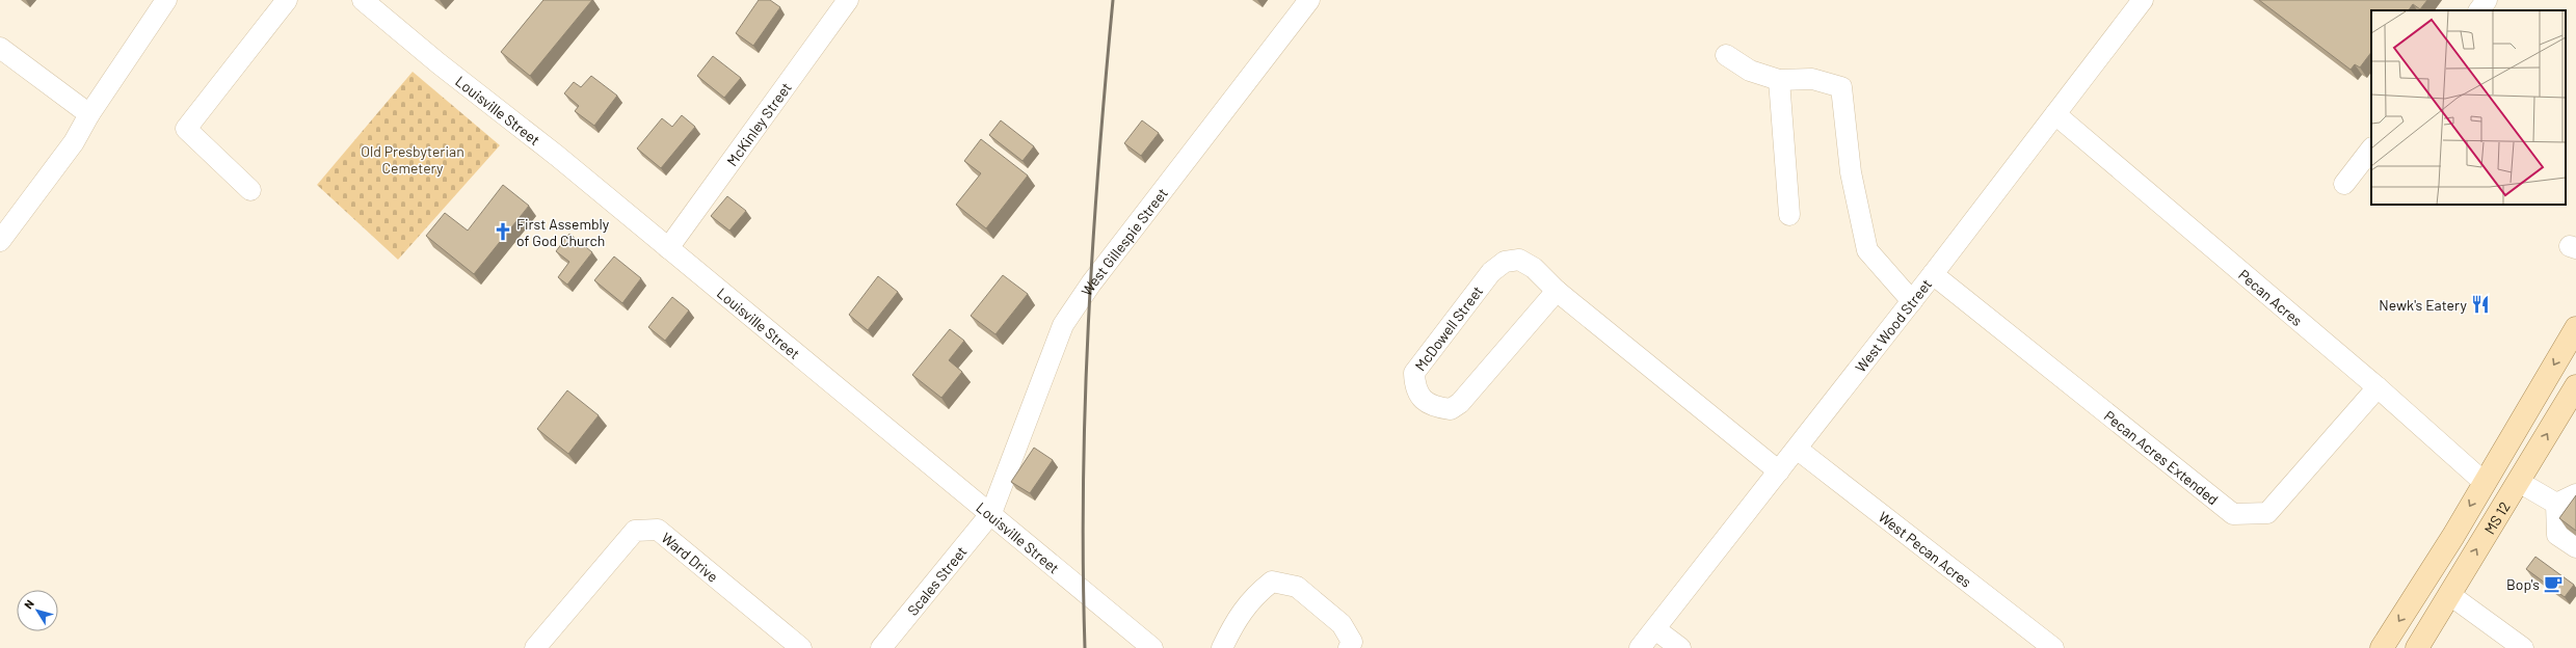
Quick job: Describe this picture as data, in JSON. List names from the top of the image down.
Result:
{
  "streets": {
    "main road": ["MS 12"],
    "street": [
      "Louisville Street",
      "McKinley Street",
      "West Gillespie Street",
      "Pecan Acres",
      "West Wood Street",
      "McDowell Street",
      "Pecan Acres Extended",
      "West Pecan Acres",
      "Ward Drive",
      "Scales Street"
    ]
  },
  "crossings": [
    ["Louisville Street", "McKinley Street"],
    ["Louisville Street", "West Gillespie Street"],
    ["Louisville Street", "Scales Street"],
    ["West Gillespie Street", "Scales Street"],
    ["Pecan Acres", "West Wood Street"],
    ["Pecan Acres", "Pecan Acres Extended"],
    ["Pecan Acres", "MS 12"],
    ["West Wood Street", "McDowell Street"],
    ["West Wood Street", "Pecan Acres Extended"],
    ["West Wood Street", "West Pecan Acres"]
  ],
  "parks": ["Old Presbyterian Cemetery"],
  "places": {
    "church": ["First Assembly of God Church"],
    "restaurant": ["Newk's Eatery"],
    "cafe": ["Bop's"]
  },
  "north": "top left"
}
